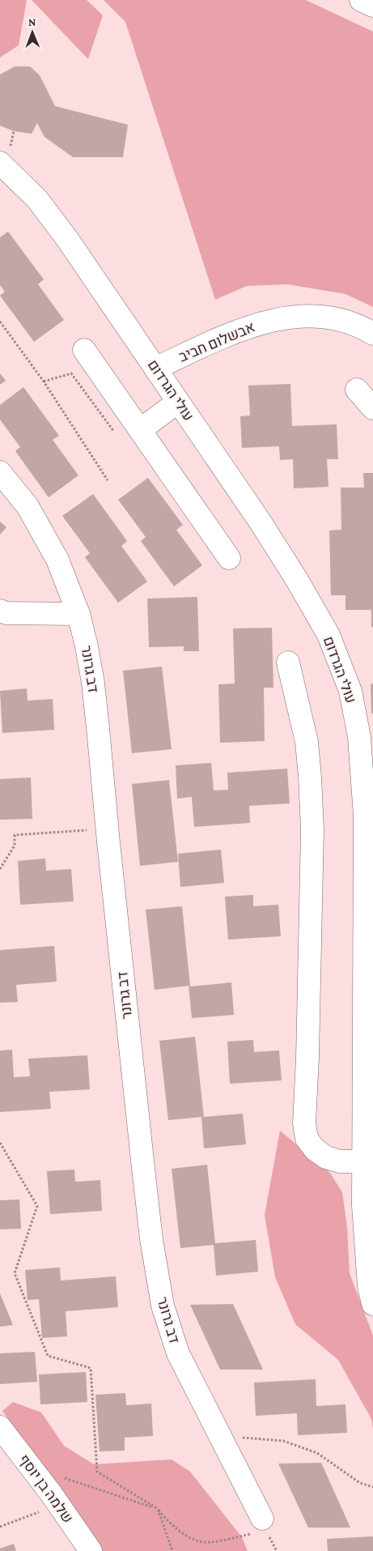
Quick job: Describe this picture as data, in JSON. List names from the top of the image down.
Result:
{
  "streets": {
    "street": [
      "אבשלום חביב",
      "עולי הגרדום",
      "דב גרונר",
      "שלמה בן יוסף"
    ]
  },
  "crossings": [
    ["אבשלום חביב", "עולי הגרדום"]
  ],
  "north": "top"
}
